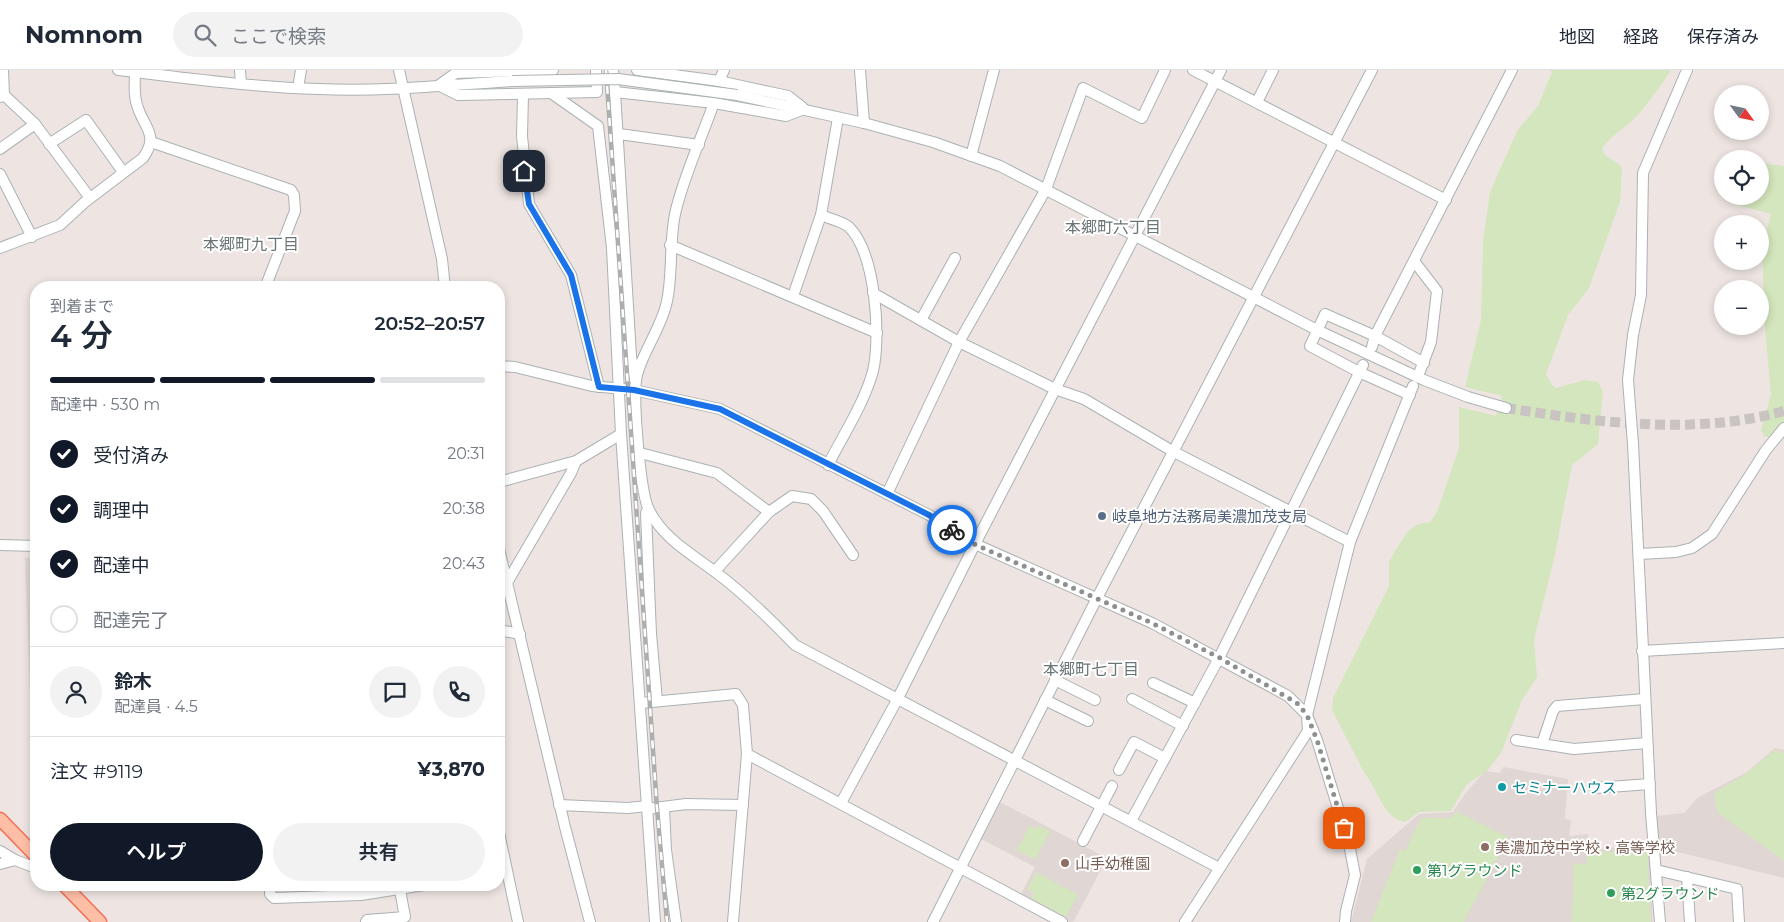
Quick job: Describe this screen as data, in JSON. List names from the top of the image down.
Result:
{
  "districts": ["本郷町六丁目", "本郷町九丁目", "本郷町七丁目"],
  "places": [
    "岐阜地方法務局美濃加茂支局",
    "セミナーハウス",
    "美濃加茂中学校・高等学校",
    "山手幼稚園",
    "第1グラウンド",
    "第2グラウンド"
  ],
  "north": "bottom right",
  "page": {
    "header": "Nomnom",
    "search": "ここで検索",
    "nav": ["地図", "経路", "保存済み"],
    "map_buttons": ["+", "−"],
    "heading": ["4 分", "到着まで", "20:52–20:57"],
    "panel": [
      "鈴木",
      "配達員 · 4.5",
      "注文 #9119",
      "¥3,870"
    ],
    "bar": "配達中 · 530 m",
    "list": [
      ["受付済み", "20:31"],
      ["調理中", "20:38"],
      ["配達中", "20:43"],
      "配達完了"
    ],
    "buttons": ["ヘルプ", "共有"]
  }
}
